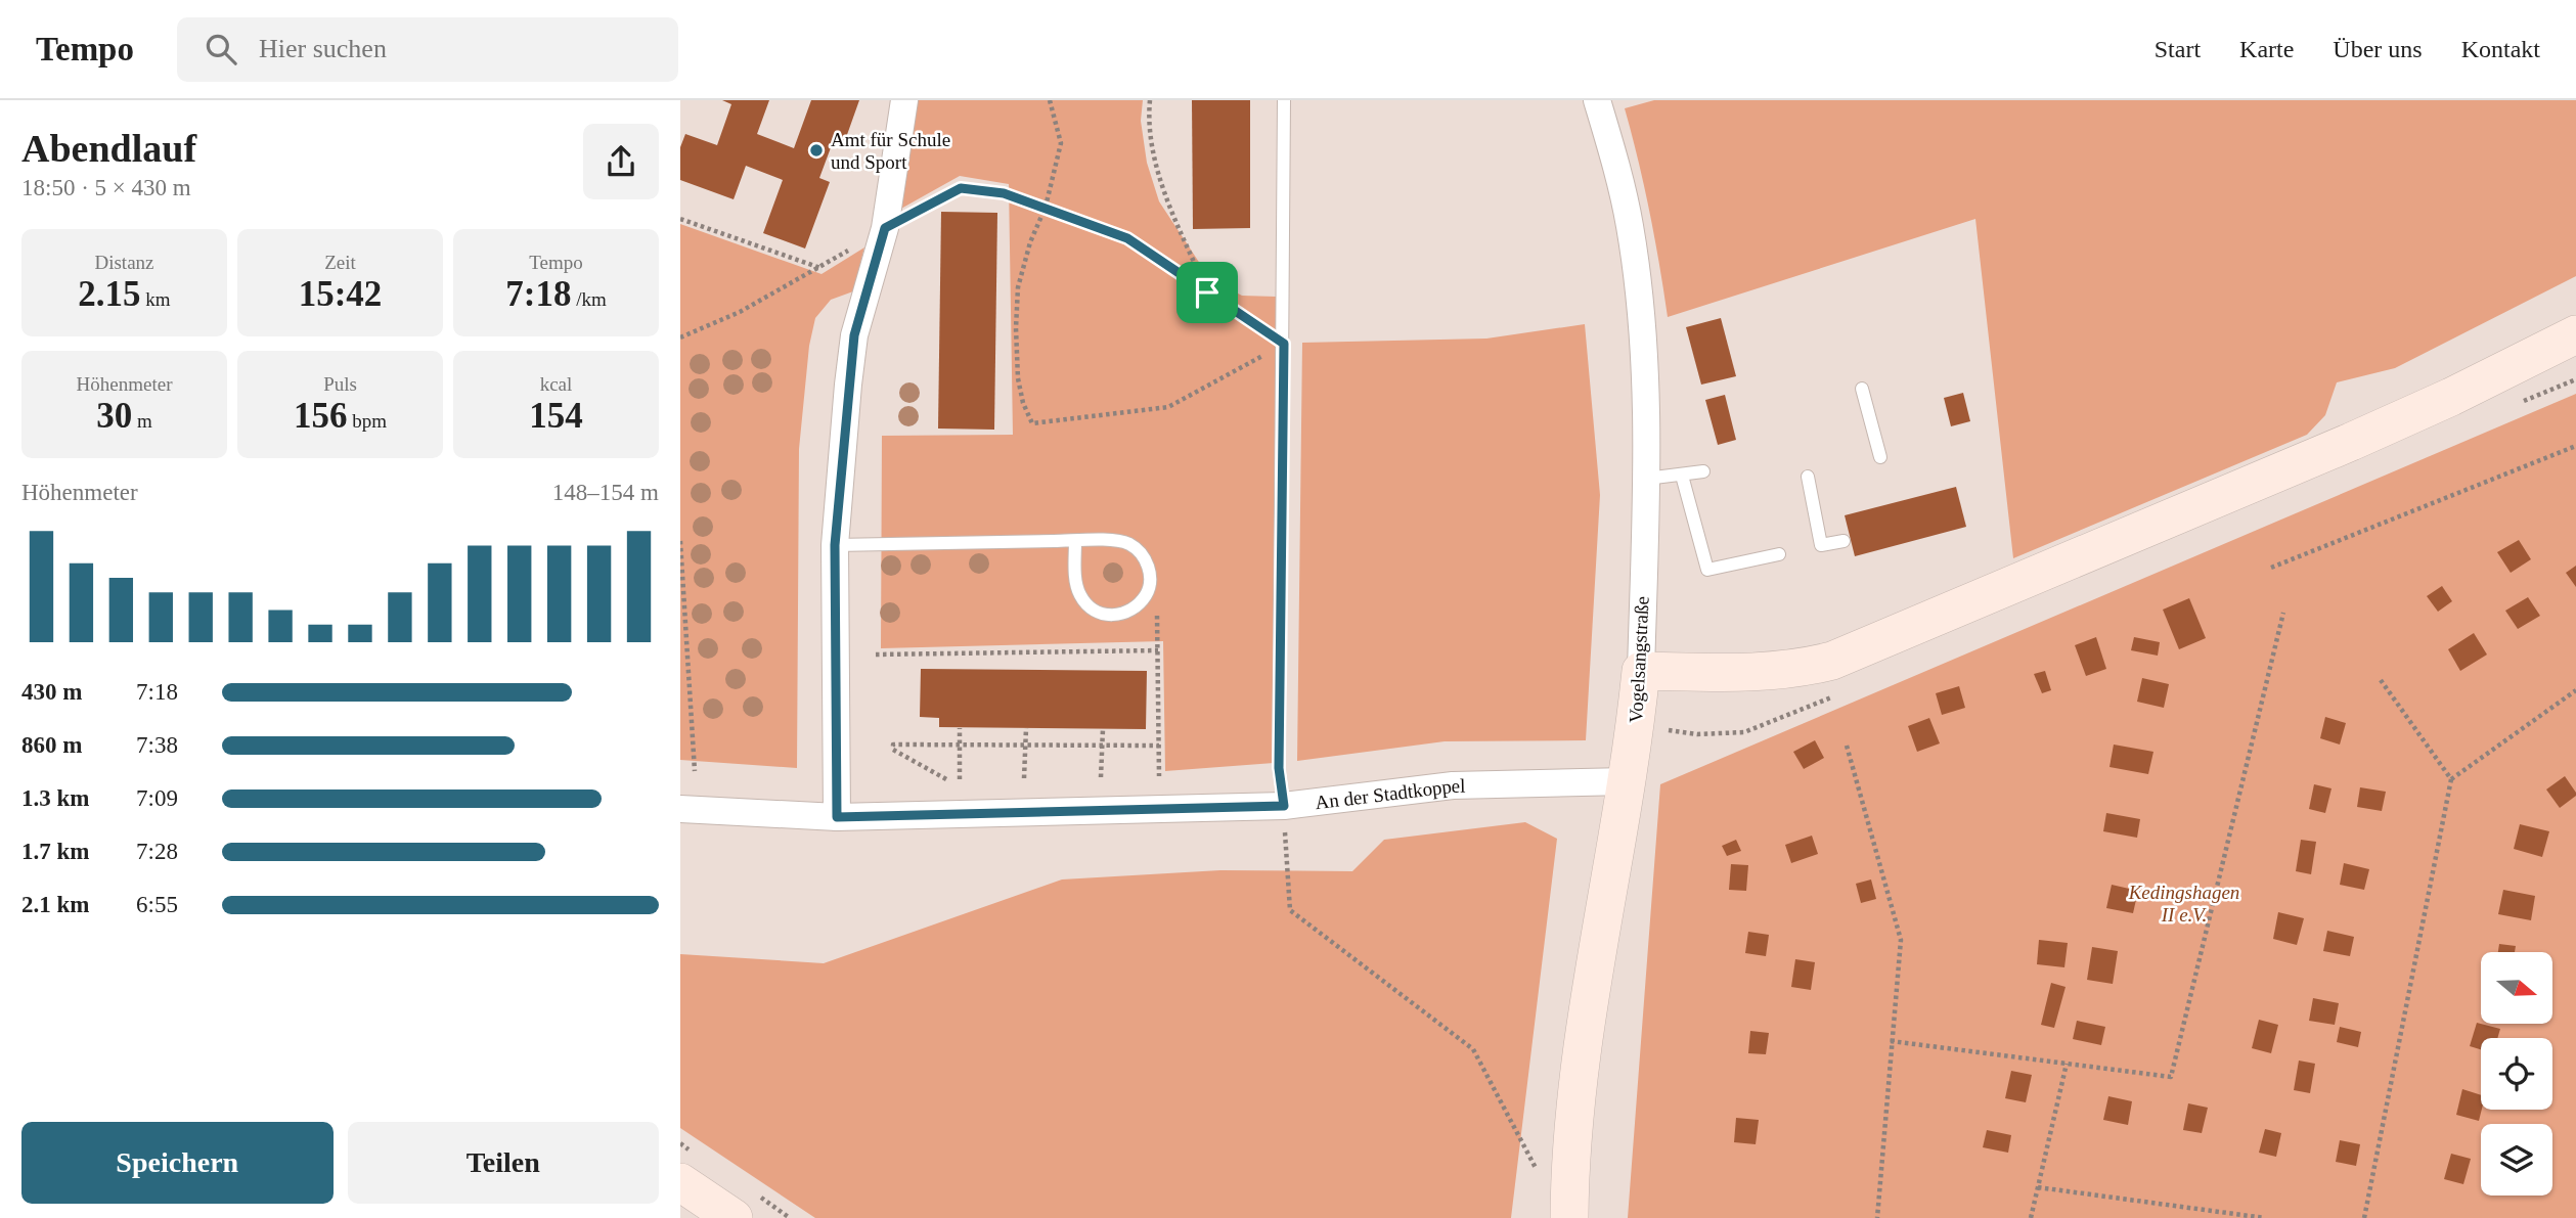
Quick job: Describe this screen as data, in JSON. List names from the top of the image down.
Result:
{
  "streets": {
    "street": ["Vogelsangstraße", "An der Stadtkoppel"]
  },
  "crossings": [
    ["Vogelsangstraße", "An der Stadtkoppel"]
  ],
  "parks": ["Kedingshagen II e.V."],
  "places": ["Amt für Schule und Sport"],
  "north": "right",
  "page": {
    "header": "Tempo",
    "search": "Hier suchen",
    "nav": [
      "Start",
      "Karte",
      "Über uns",
      "Kontakt"
    ],
    "heading": ["Abendlauf", "18:50 · 5 × 430 m"],
    "stats": [
      ["Distanz", "2.15 km"],
      ["Zeit", "15:42"],
      ["Tempo", "7:18 /km"],
      ["Höhenmeter", "30 m"],
      ["Puls", "156 bpm"],
      ["kcal", "154"]
    ],
    "chart": ["Höhenmeter", "148–154 m"],
    "list": [
      {
        "name": "430 m",
        "note": "7:18"
      },
      {
        "name": "860 m",
        "note": "7:38"
      },
      {
        "name": "1.3 km",
        "note": "7:09"
      },
      {
        "name": "1.7 km",
        "note": "7:28"
      },
      {
        "name": "2.1 km",
        "note": "6:55"
      }
    ],
    "buttons": ["Speichern", "Teilen"]
  }
}
